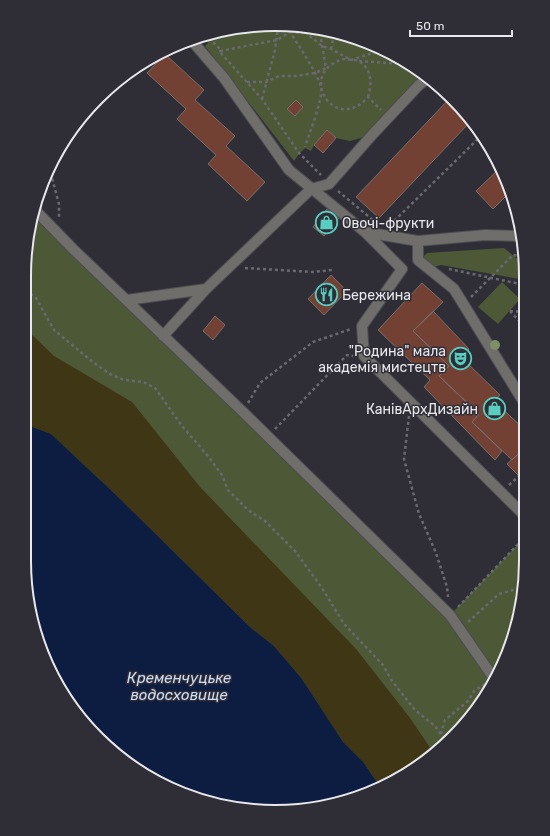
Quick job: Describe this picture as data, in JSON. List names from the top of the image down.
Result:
{
  "water": ["Кременчуцьке водосховище"],
  "places": {
    "shop": ["Овочі-фрукти", "КанівАрхДизайн"],
    "restaurant": ["Бережина"],
    "theatre": ["\"Родина\" мала академія мистецтв"]
  },
  "scale_bar": "50 m"
}
